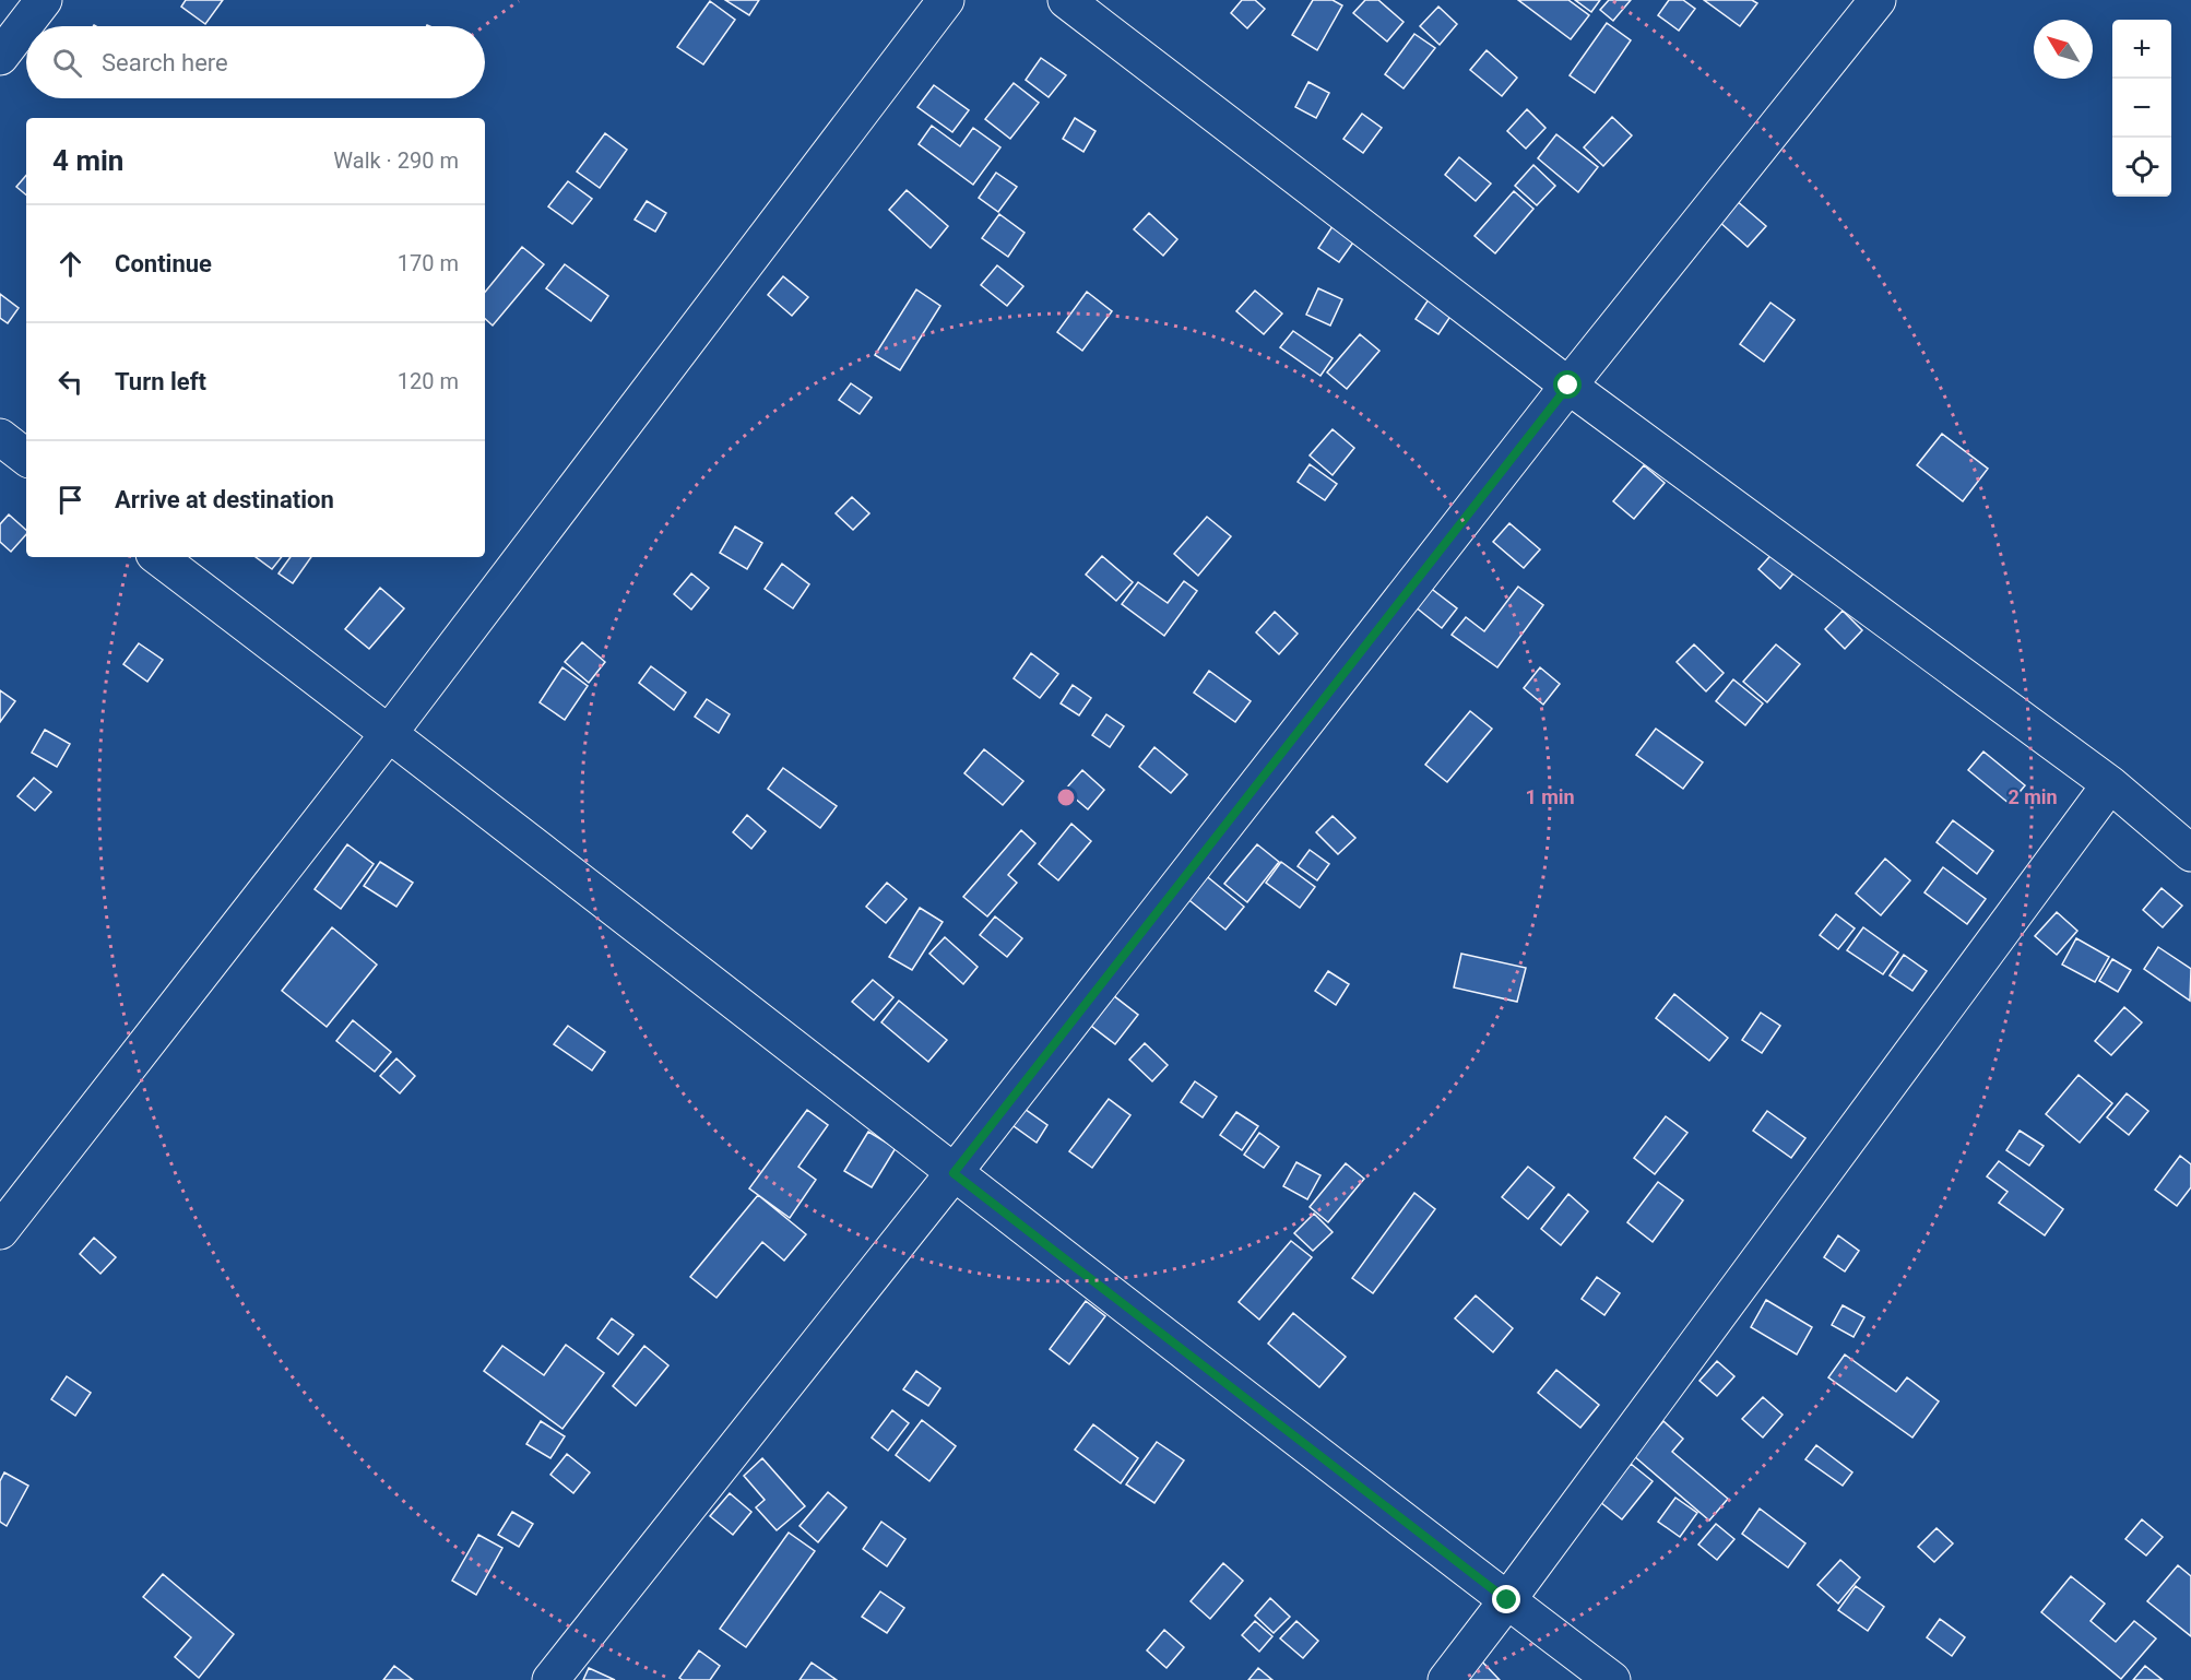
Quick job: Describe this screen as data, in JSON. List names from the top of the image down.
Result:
{
  "north": "top left",
  "page": {
    "map_buttons": ["+", "−"],
    "search": "Search here",
    "heading": ["4 min", "Walk · 290 m"],
    "list": [
      ["Continue", "170 m"],
      ["Turn left", "120 m"],
      "Arrive at destination"
    ]
  },
  "rings": ["1 min", "2 min"]
}
